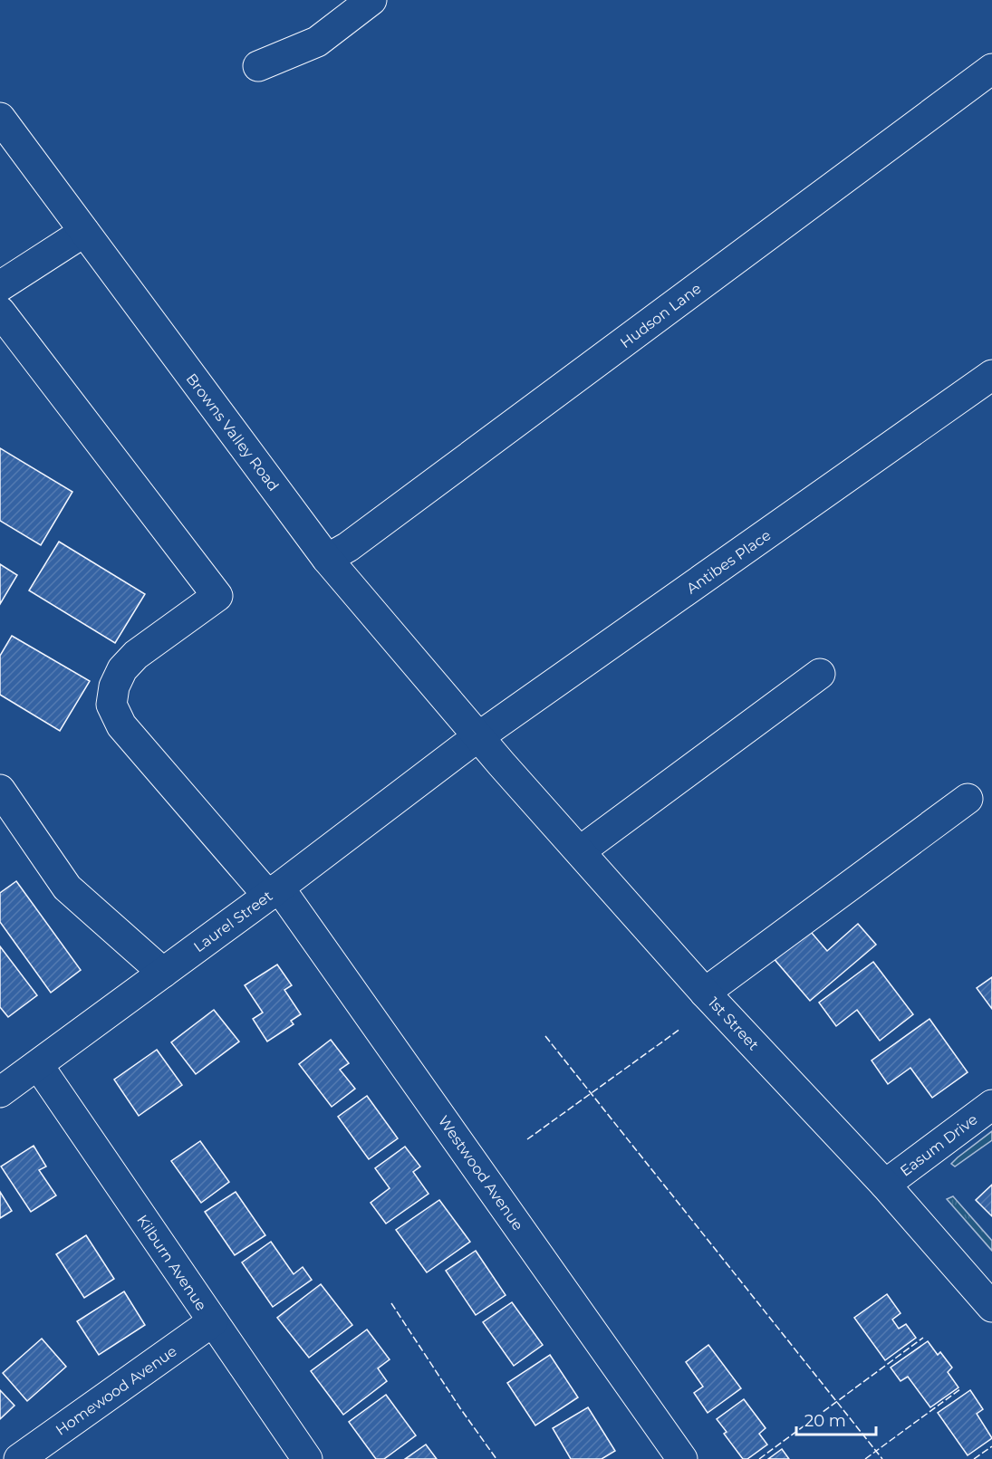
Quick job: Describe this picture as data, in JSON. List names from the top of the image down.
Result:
{
  "streets": {
    "street": [
      "Hudson Lane",
      "Browns Valley Road",
      "Antibes Place",
      "Laurel Street",
      "1st Street",
      "Easum Drive",
      "Westwood Avenue",
      "Kilburn Avenue",
      "Homewood Avenue"
    ]
  },
  "crossings": [
    ["Hudson Lane", "Browns Valley Road"],
    ["Browns Valley Road", "Antibes Place"],
    ["Browns Valley Road", "Laurel Street"],
    ["Browns Valley Road", "1st Street"],
    ["Antibes Place", "Laurel Street"],
    ["Antibes Place", "1st Street"],
    ["Laurel Street", "1st Street"],
    ["Laurel Street", "Westwood Avenue"],
    ["Laurel Street", "Kilburn Avenue"],
    ["1st Street", "Easum Drive"],
    ["Kilburn Avenue", "Homewood Avenue"]
  ],
  "scale_bar": "20 m"
}
